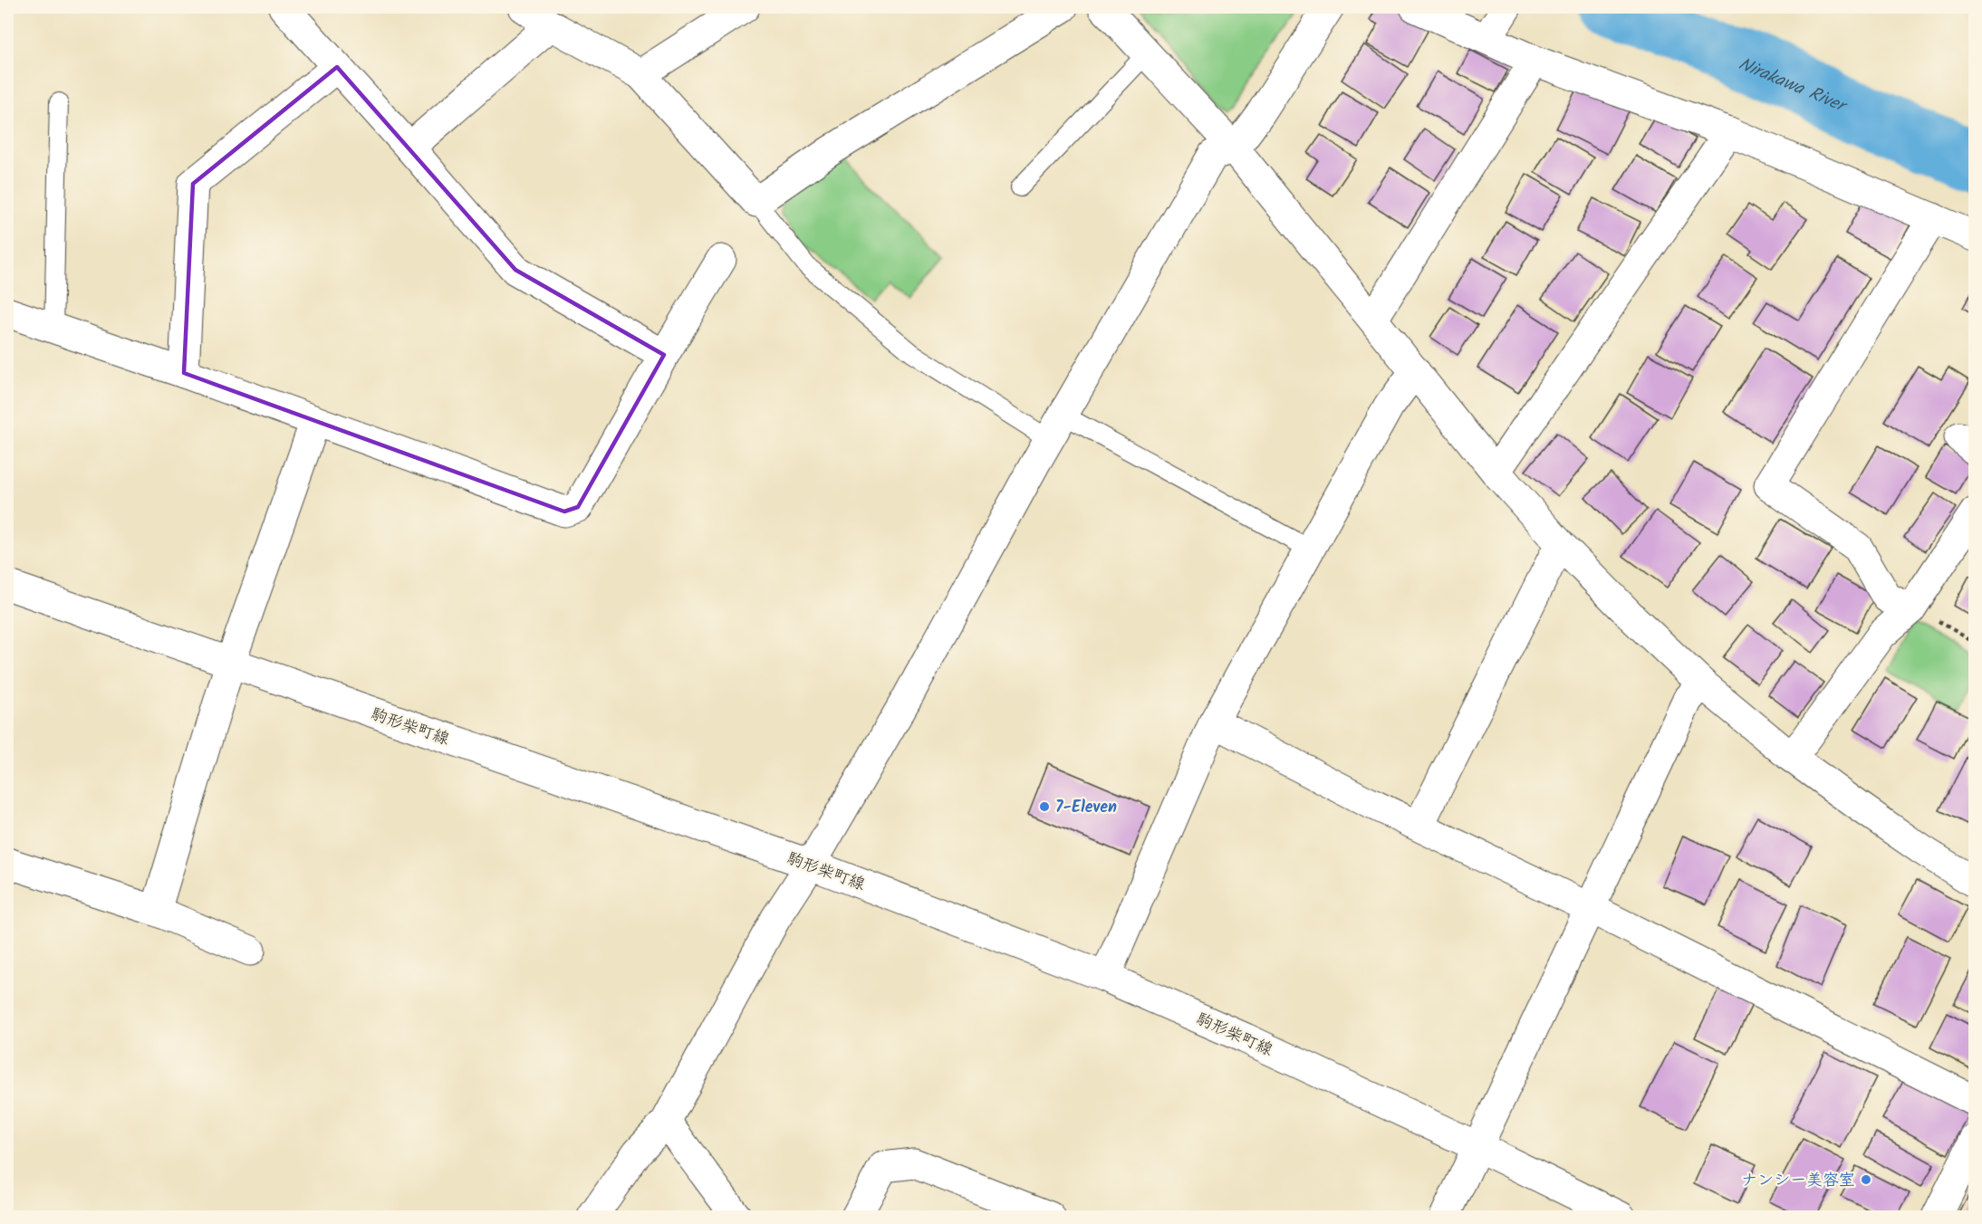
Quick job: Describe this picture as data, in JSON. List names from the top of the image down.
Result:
{
  "streets": {
    "street": ["駒形柴町線"]
  },
  "water": ["Nirakawa River"],
  "places": ["7-Eleven", "ナンシー美容室"]
}
